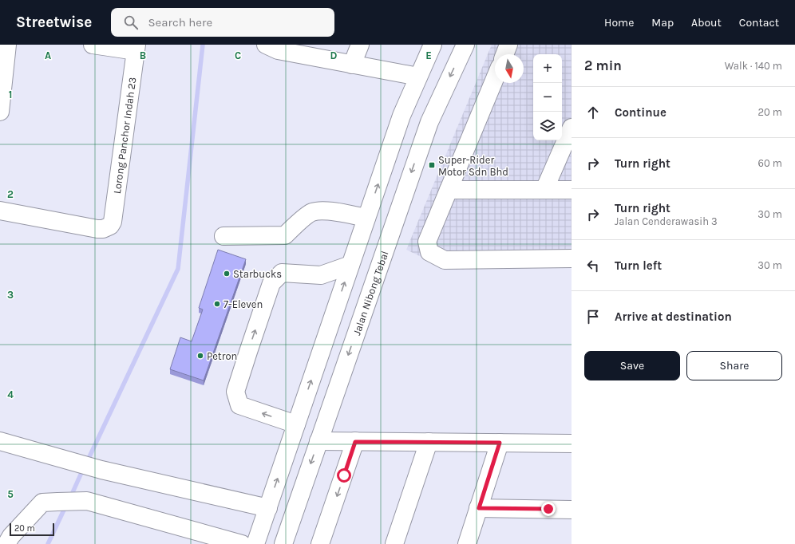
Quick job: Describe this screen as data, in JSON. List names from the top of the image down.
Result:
{
  "streets": {
    "main road": ["Lorong Panchor Indah 23", "Jalan Nibong Tebal"]
  },
  "places": {
    "transit": ["Super-Rider Motor Sdn Bhd"],
    "other": ["Starbucks", "7-Eleven", "Petron"]
  },
  "scale_bar": "20 m",
  "north": "bottom",
  "page": {
    "header": "Streetwise",
    "search": "Search here",
    "nav": [
      "Home",
      "Map",
      "About",
      "Contact"
    ],
    "heading": ["2 min", "Walk · 140 m"],
    "map_buttons": ["+", "−"],
    "list": [
      ["Continue", "20 m"],
      ["Turn right", "60 m"],
      ["Turn right", "Jalan Cenderawasih 3", "30 m"],
      ["Turn left", "30 m"],
      "Arrive at destination"
    ],
    "buttons": ["Save", "Share"],
    "scale": "20 m"
  },
  "grid": {
    "columns": [
      "A",
      "B",
      "C",
      "D",
      "E"
    ],
    "rows": [
      "1",
      "2",
      "3",
      "4",
      "5"
    ]
  }
}
